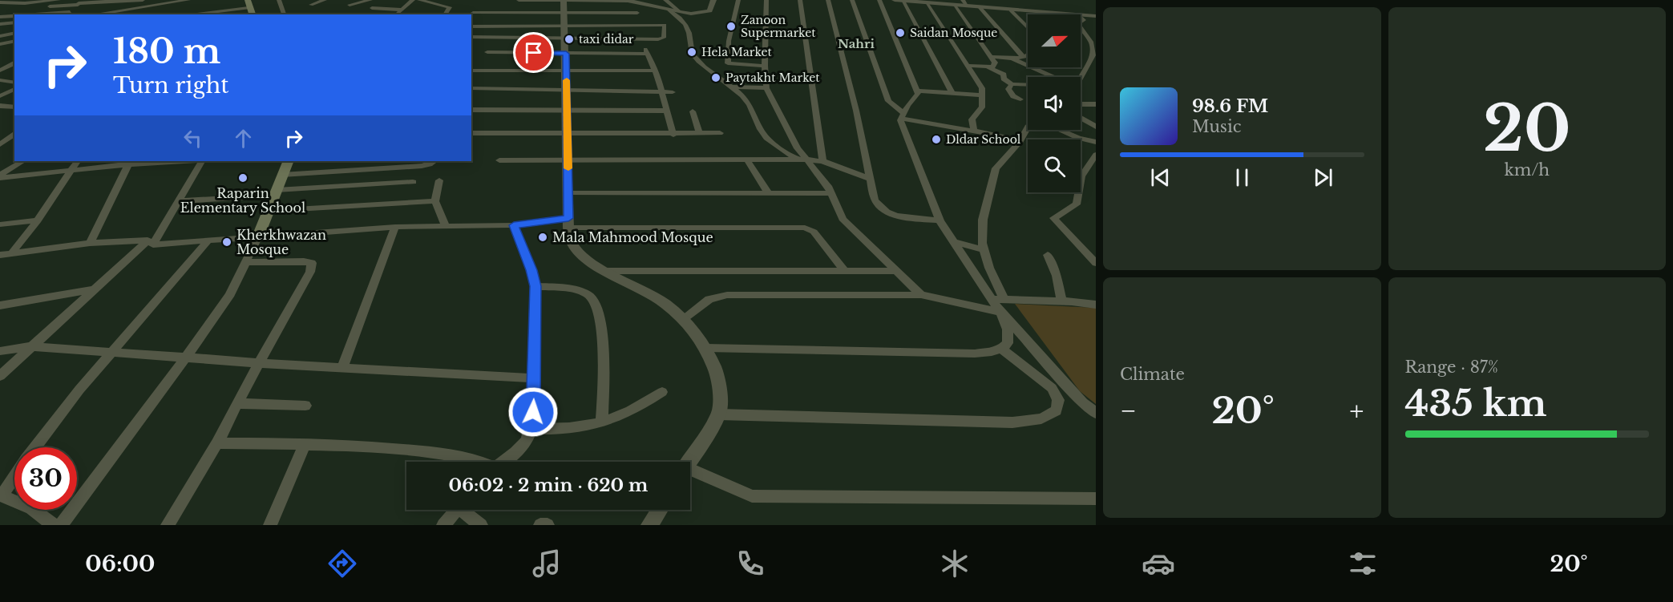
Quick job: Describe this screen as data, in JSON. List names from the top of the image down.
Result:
{
  "districts": ["Nahri"],
  "places": [
    "Zanoon Supermarket",
    "Saidan Mosque",
    "taxi didar",
    "Hela Market",
    "Paytakht Market",
    "Dldar School",
    "Raparin Elementary School",
    "Mala Mahmood Mosque",
    "Kherkhwazan Mosque"
  ],
  "north": "right",
  "page": {
    "tile": [
      ["20", "km/h"],
      "Climate",
      ["Range · 87%", "435 km"]
    ],
    "turn": ["180 m", "Turn right"],
    "song": ["98.6 FM", "Music"],
    "heat": ["−", "20°", "+"],
    "limit": "30",
    "trip": "06:02 · 2 min · 620 m",
    "tabs": ["06:00", "20°"]
  }
}
